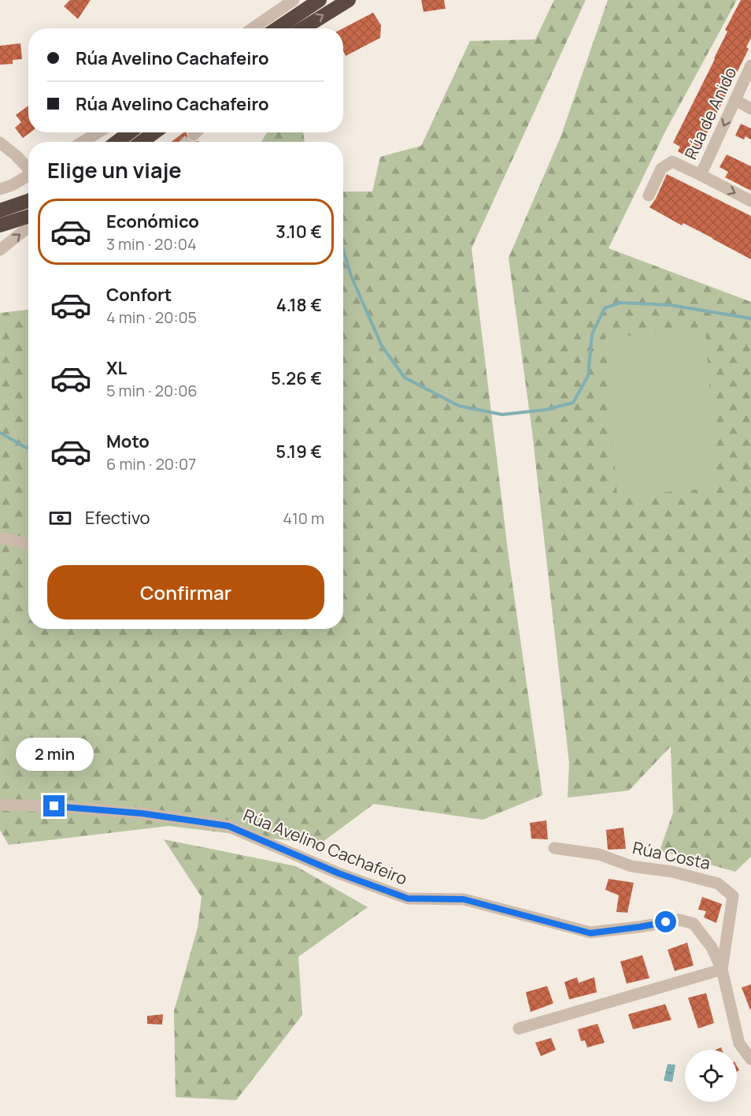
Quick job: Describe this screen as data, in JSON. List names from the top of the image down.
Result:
{
  "streets": {
    "street": ["Rúa de Anido", "Rúa Avelino Cachafeiro", "Rúa Costa"]
  },
  "crossings": [
    ["Rúa Avelino Cachafeiro", "Rúa Costa"]
  ],
  "page": {
    "banner": ["Rúa Avelino Cachafeiro", "Rúa Avelino Cachafeiro"],
    "heading": "Elige un viaje",
    "list": [
      {
        "name": "Económico",
        "note": "3 min · 20:04",
        "value": "3.10 €"
      },
      {
        "name": "Confort",
        "note": "4 min · 20:05",
        "value": "4.18 €"
      },
      {
        "name": "XL",
        "note": "5 min · 20:06",
        "value": "5.26 €"
      },
      {
        "name": "Moto",
        "note": "6 min · 20:07",
        "value": "5.19 €"
      }
    ],
    "pay": ["Efectivo", "410 m"],
    "buttons": "Confirmar",
    "bubble": "2 min"
  }
}
